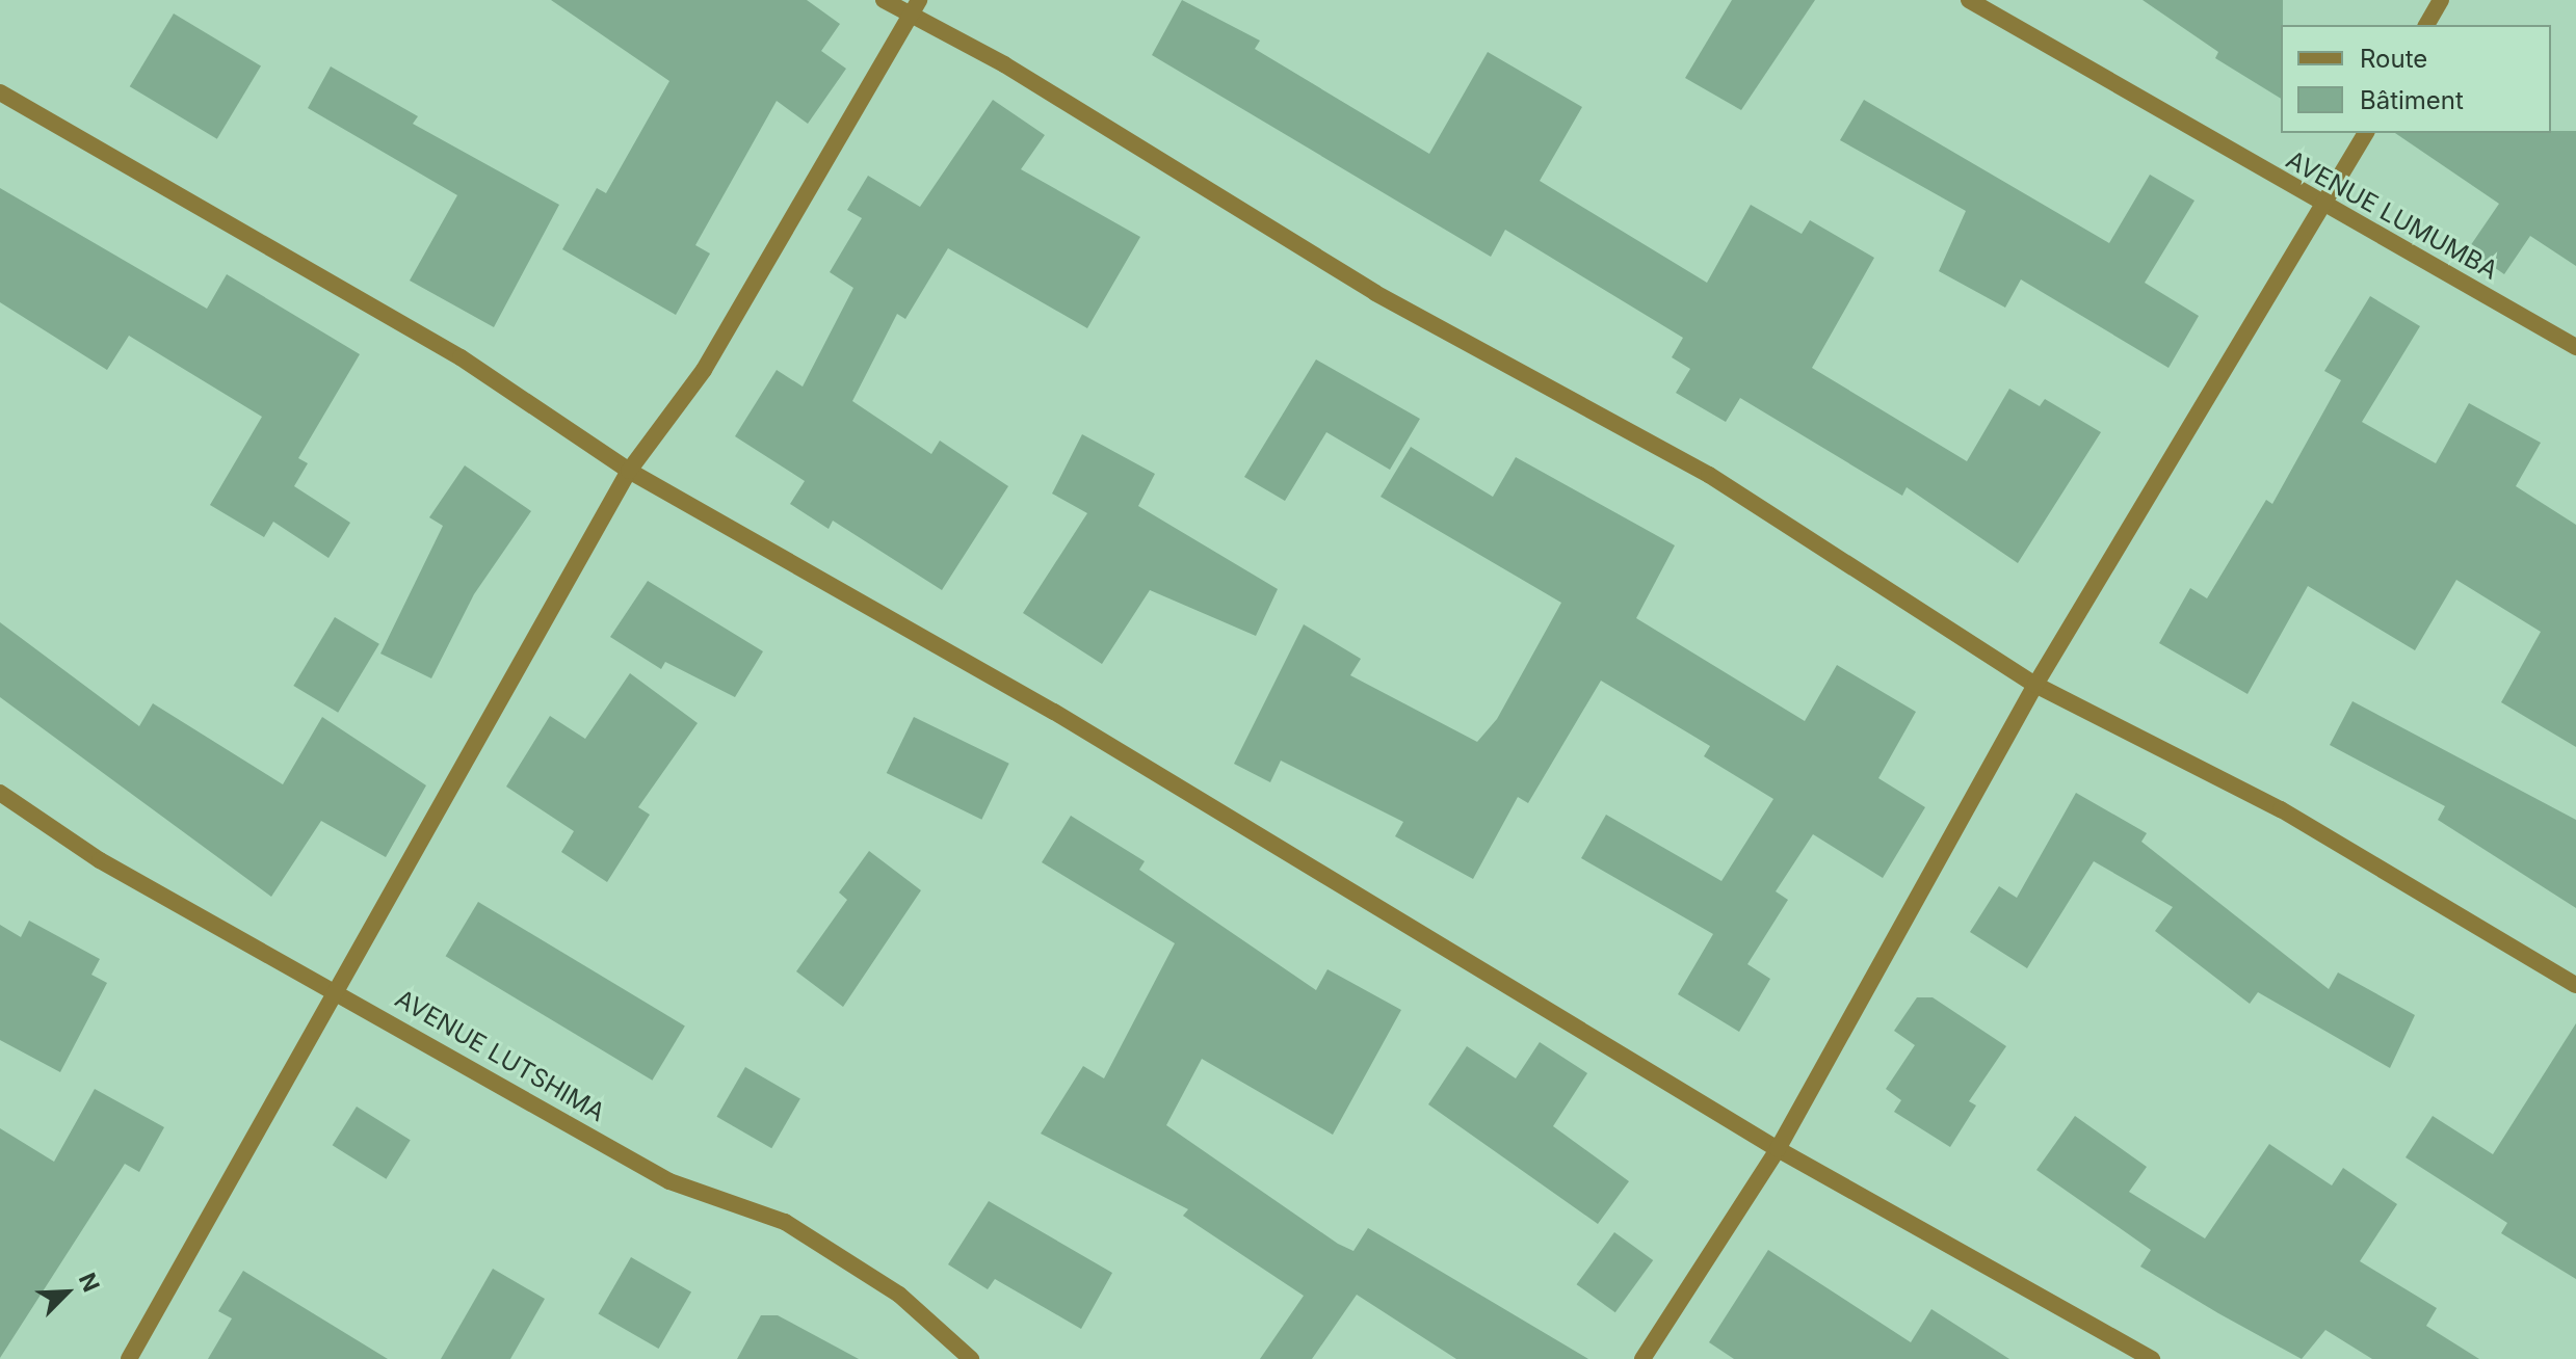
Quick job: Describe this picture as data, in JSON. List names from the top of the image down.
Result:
{
  "streets": {
    "street": ["AVENUE LUMUMBA", "AVENUE LUTSHIMA"]
  },
  "legend": ["Route", "Bâtiment"],
  "north": "top right"
}
